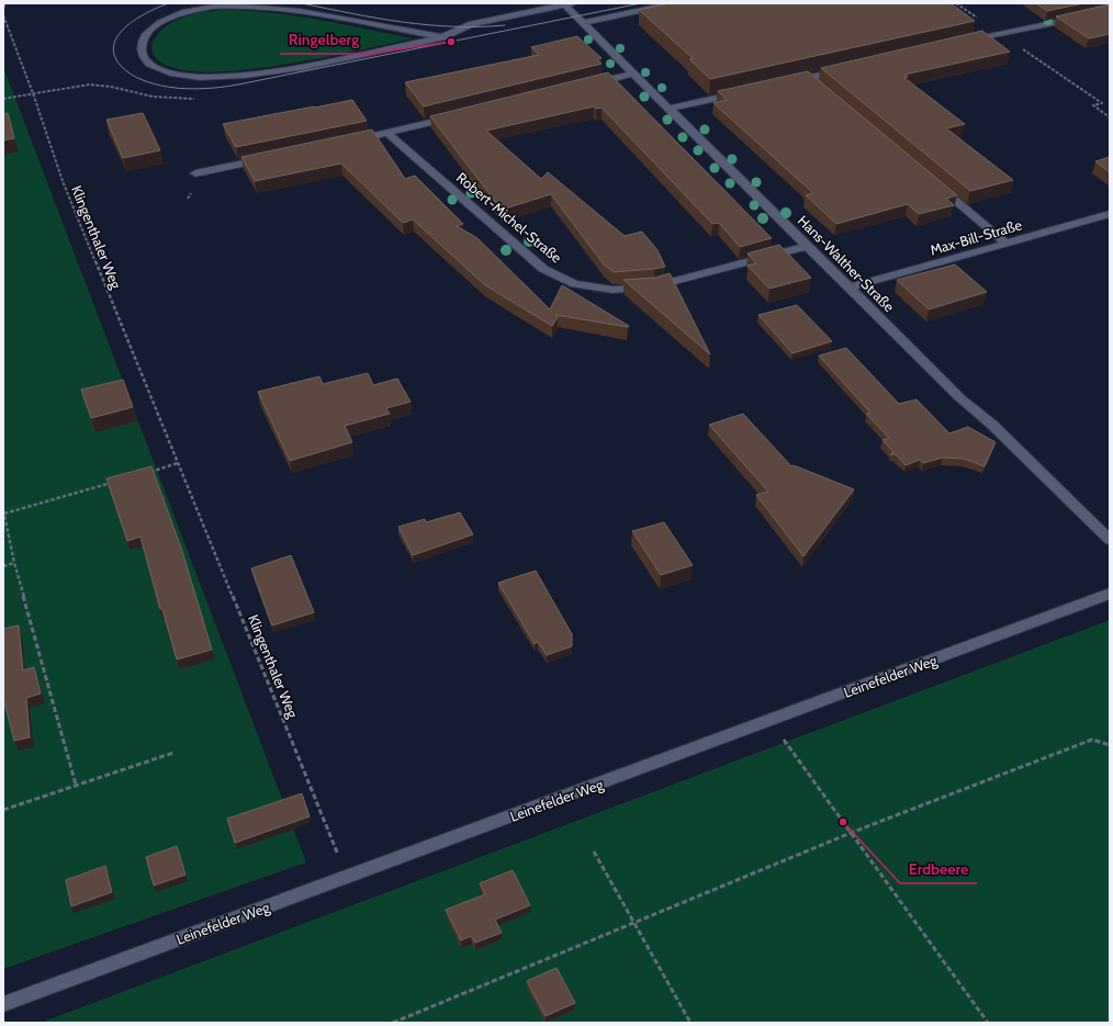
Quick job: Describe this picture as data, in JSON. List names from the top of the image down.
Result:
{
  "streets": {
    "street": [
      "Robert-Michel-Straße",
      "Max-Bill-Straße",
      "Hans-Walther-Straße",
      "Leinefelder Weg"
    ],
    "path": ["Klingenthaler Weg"]
  },
  "crossings": [
    ["Robert-Michel-Straße", "Hans-Walther-Straße"],
    ["Klingenthaler Weg", "Leinefelder Weg"],
    ["Max-Bill-Straße", "Hans-Walther-Straße"]
  ],
  "places": ["Ringelberg", "Erdbeere"]
}
